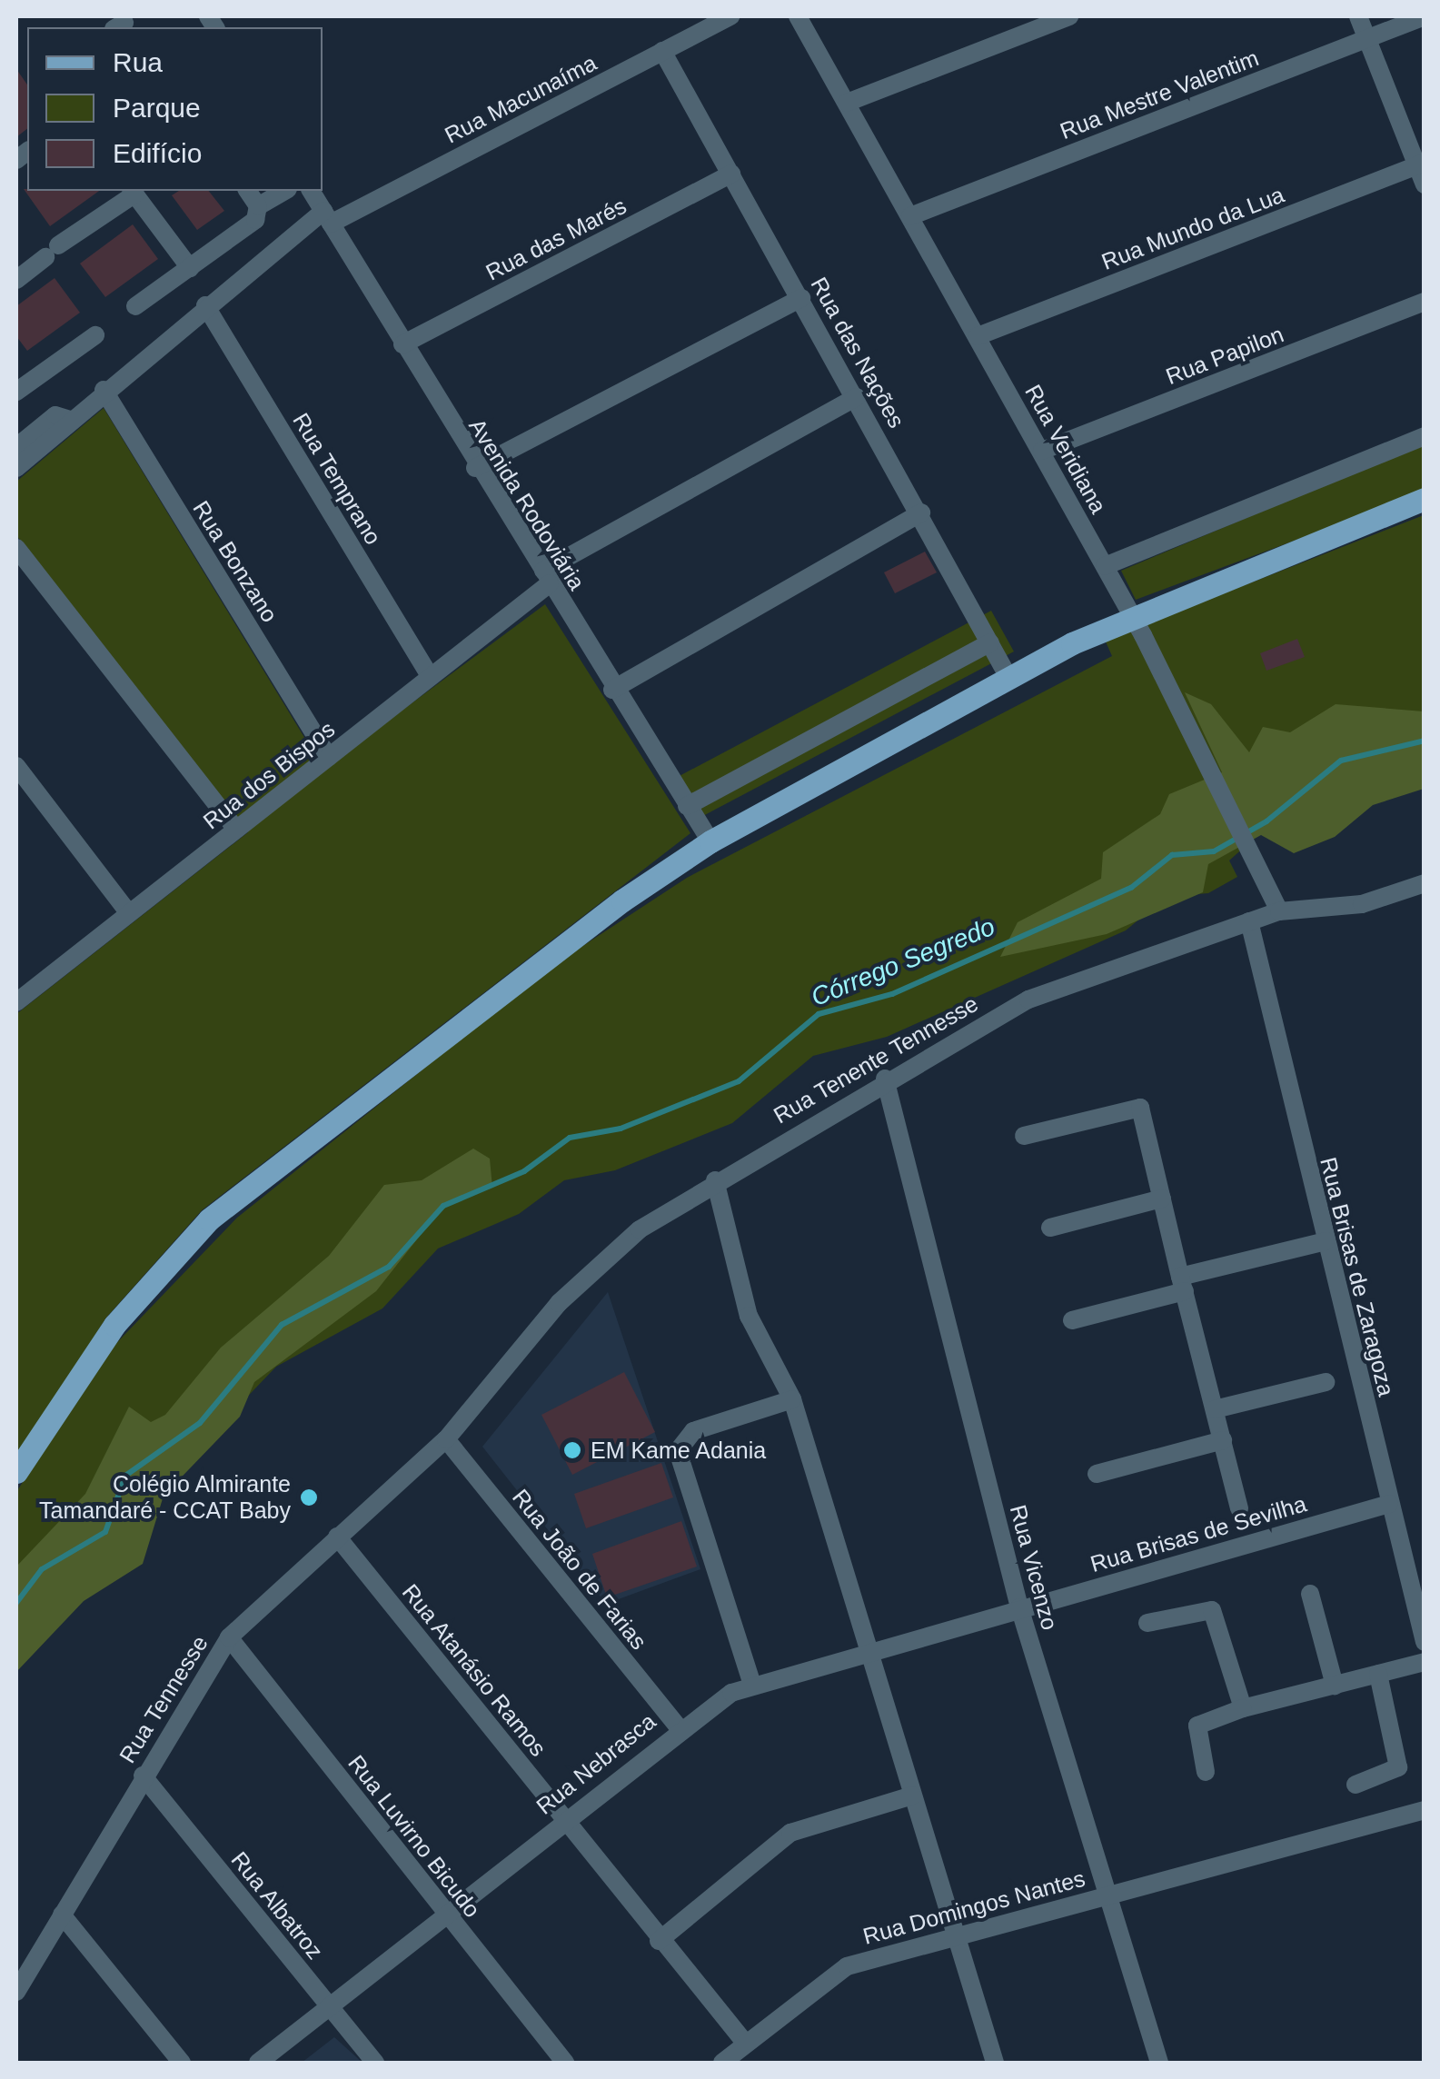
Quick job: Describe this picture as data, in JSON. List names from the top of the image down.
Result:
{
  "streets": {
    "street": [
      "Rua Mestre Valentim",
      "Rua Macunaíma",
      "Rua Mundo da Lua",
      "Rua das Marés",
      "Rua das Nações",
      "Rua Papilon",
      "Rua Veridiana",
      "Rua Temprano",
      "Avenida Rodoviária",
      "Rua Bonzano",
      "Rua dos Bispos",
      "Rua Tenente Tennesse",
      "Rua Brisas de Zaragoza",
      "Rua Brisas de Sevilha",
      "Rua Vicenzo",
      "Rua João de Farias",
      "Rua Atanásio Ramos",
      "Rua Tennesse",
      "Rua Nebrasca",
      "Rua Luvirno Bicudo",
      "Rua Albatroz",
      "Rua Domingos Nantes"
    ]
  },
  "crossings": [
    ["Rua Mestre Valentim", "Rua Veridiana"],
    ["Rua Macunaíma", "Rua das Nações"],
    ["Rua Macunaíma", "Rua Temprano"],
    ["Rua Macunaíma", "Avenida Rodoviária"],
    ["Rua Macunaíma", "Rua Bonzano"],
    ["Rua Mundo da Lua", "Rua Veridiana"],
    ["Rua das Marés", "Rua das Nações"],
    ["Rua das Marés", "Avenida Rodoviária"],
    ["Rua das Nações", "Rua dos Bispos"],
    ["Rua Papilon", "Rua Veridiana"],
    ["Rua Veridiana", "Rua Tenente Tennesse"],
    ["Rua Temprano", "Rua dos Bispos"],
    ["Avenida Rodoviária", "Rua dos Bispos"],
    ["Rua Bonzano", "Rua dos Bispos"],
    ["Rua Tenente Tennesse", "Rua Brisas de Zaragoza"],
    ["Rua Tenente Tennesse", "Rua Vicenzo"],
    ["Rua Tenente Tennesse", "Rua João de Farias"],
    ["Rua Tenente Tennesse", "Rua Tennesse"],
    ["Rua Brisas de Zaragoza", "Rua Brisas de Sevilha"],
    ["Rua Brisas de Sevilha", "Rua Vicenzo"],
    ["Rua Brisas de Sevilha", "Rua Nebrasca"],
    ["Rua Vicenzo", "Rua Nebrasca"],
    ["Rua Vicenzo", "Rua Domingos Nantes"],
    ["Rua João de Farias", "Rua Tennesse"],
    ["Rua João de Farias", "Rua Nebrasca"],
    ["Rua Atanásio Ramos", "Rua Tennesse"],
    ["Rua Atanásio Ramos", "Rua Nebrasca"],
    ["Rua Atanásio Ramos", "Rua Domingos Nantes"],
    ["Rua Tennesse", "Rua Luvirno Bicudo"],
    ["Rua Tennesse", "Rua Albatroz"],
    ["Rua Nebrasca", "Rua Luvirno Bicudo"],
    ["Rua Nebrasca", "Rua Albatroz"]
  ],
  "water": ["Córrego Segredo"],
  "places": ["EM Kame Adania", "Colégio Almirante Tamandaré - CCAT Baby"],
  "legend": ["Rua", "Parque", "Edifício"]
}
